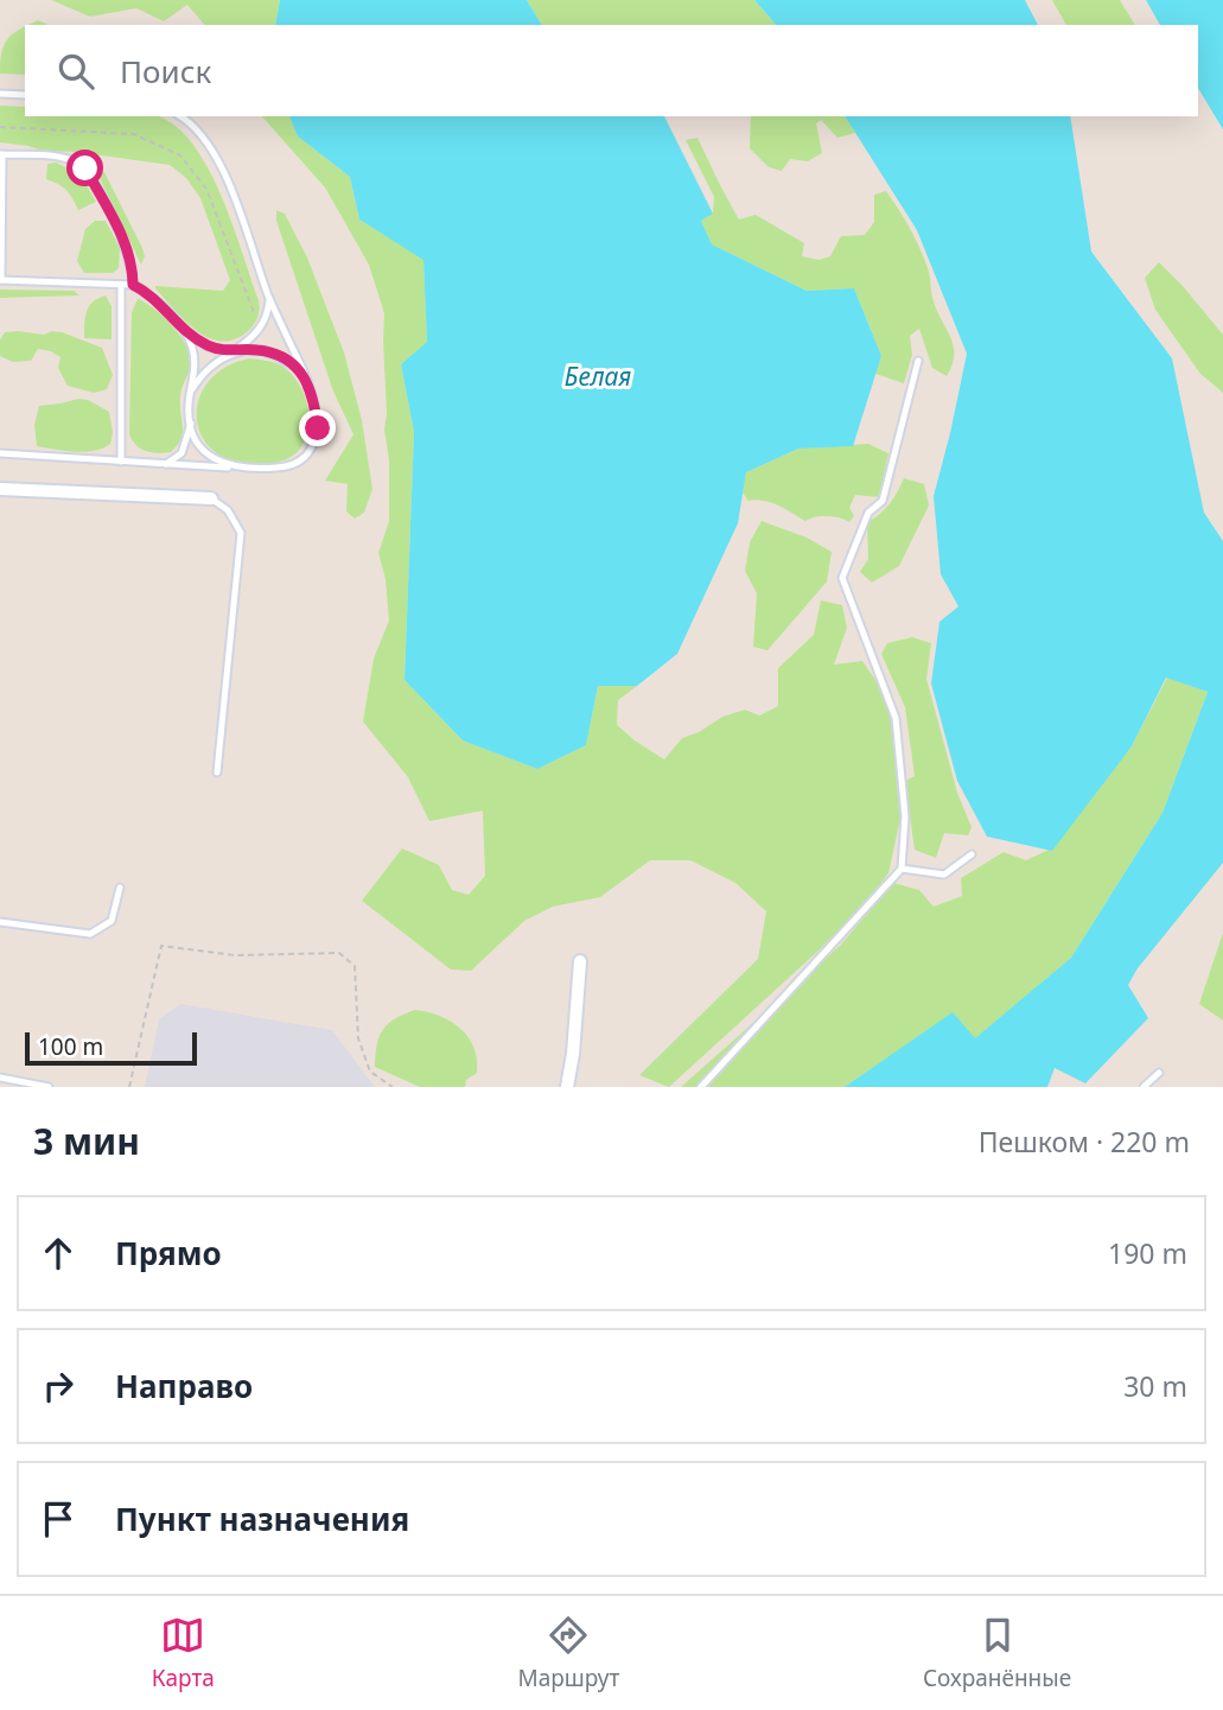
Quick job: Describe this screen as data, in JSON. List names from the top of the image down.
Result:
{
  "water": ["Белая"],
  "scale_bar": "100 m",
  "page": {
    "search": "Поиск",
    "scale": "100 m",
    "heading": ["3 мин", "Пешком · 220 m"],
    "list": [
      ["Прямо", "190 m"],
      ["Направо", "30 m"],
      "Пункт назначения"
    ],
    "nav": ["Карта", "Маршрут", "Сохранённые"]
  }
}
